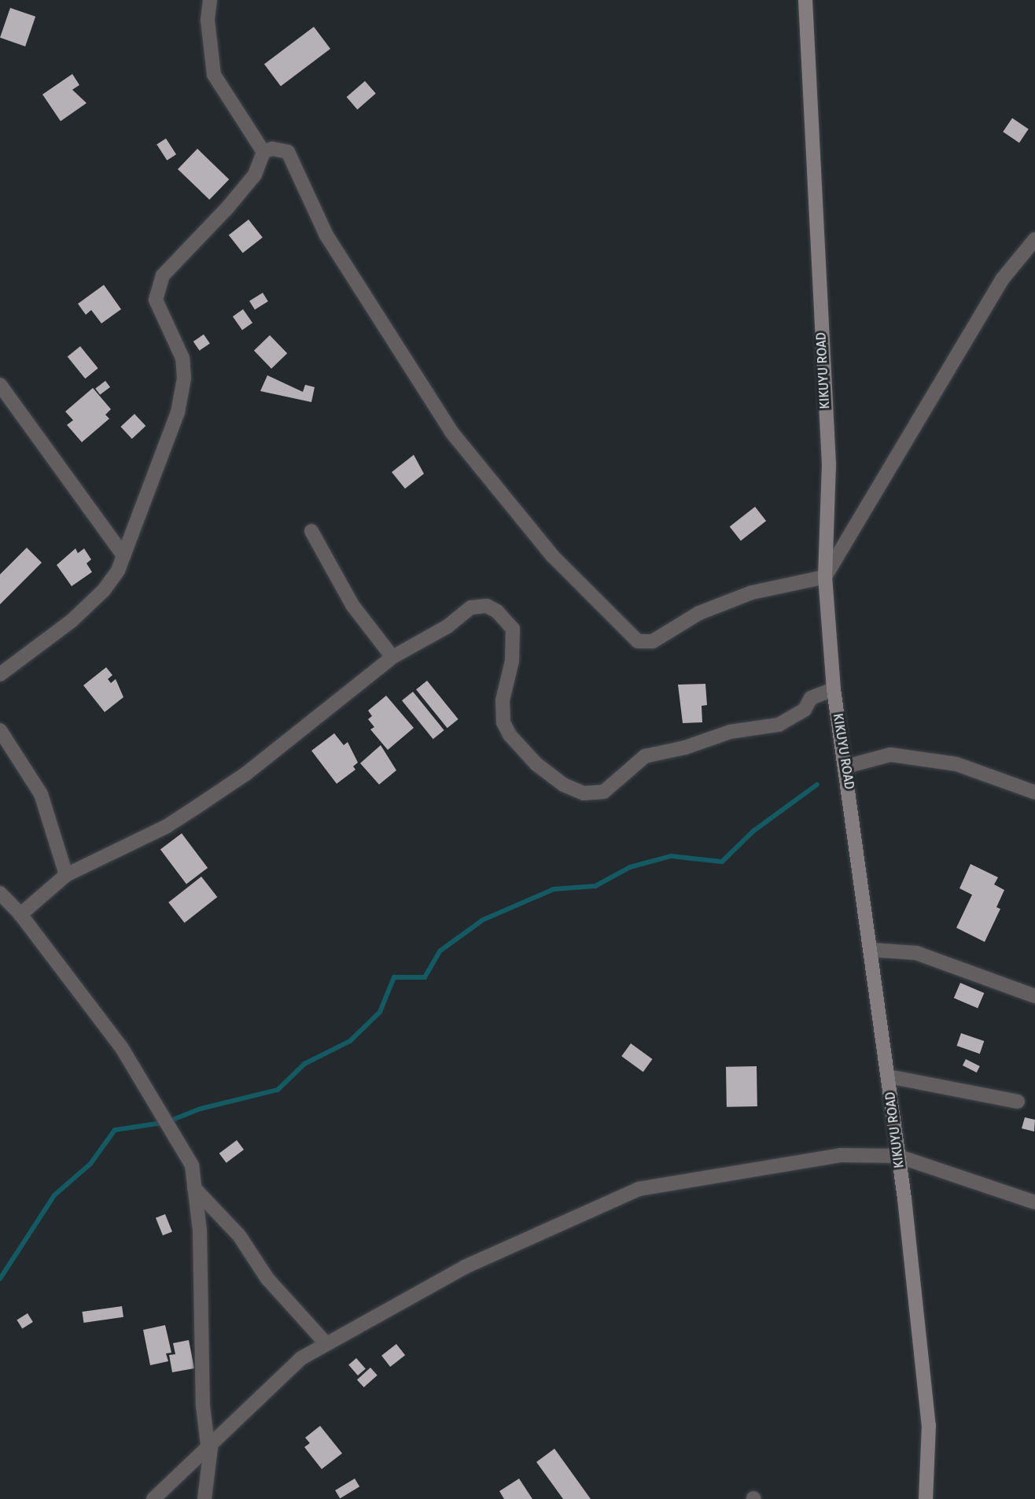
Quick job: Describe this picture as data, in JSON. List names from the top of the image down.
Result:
{
  "streets": {
    "main road": ["KIKUYU ROAD"]
  }
}
